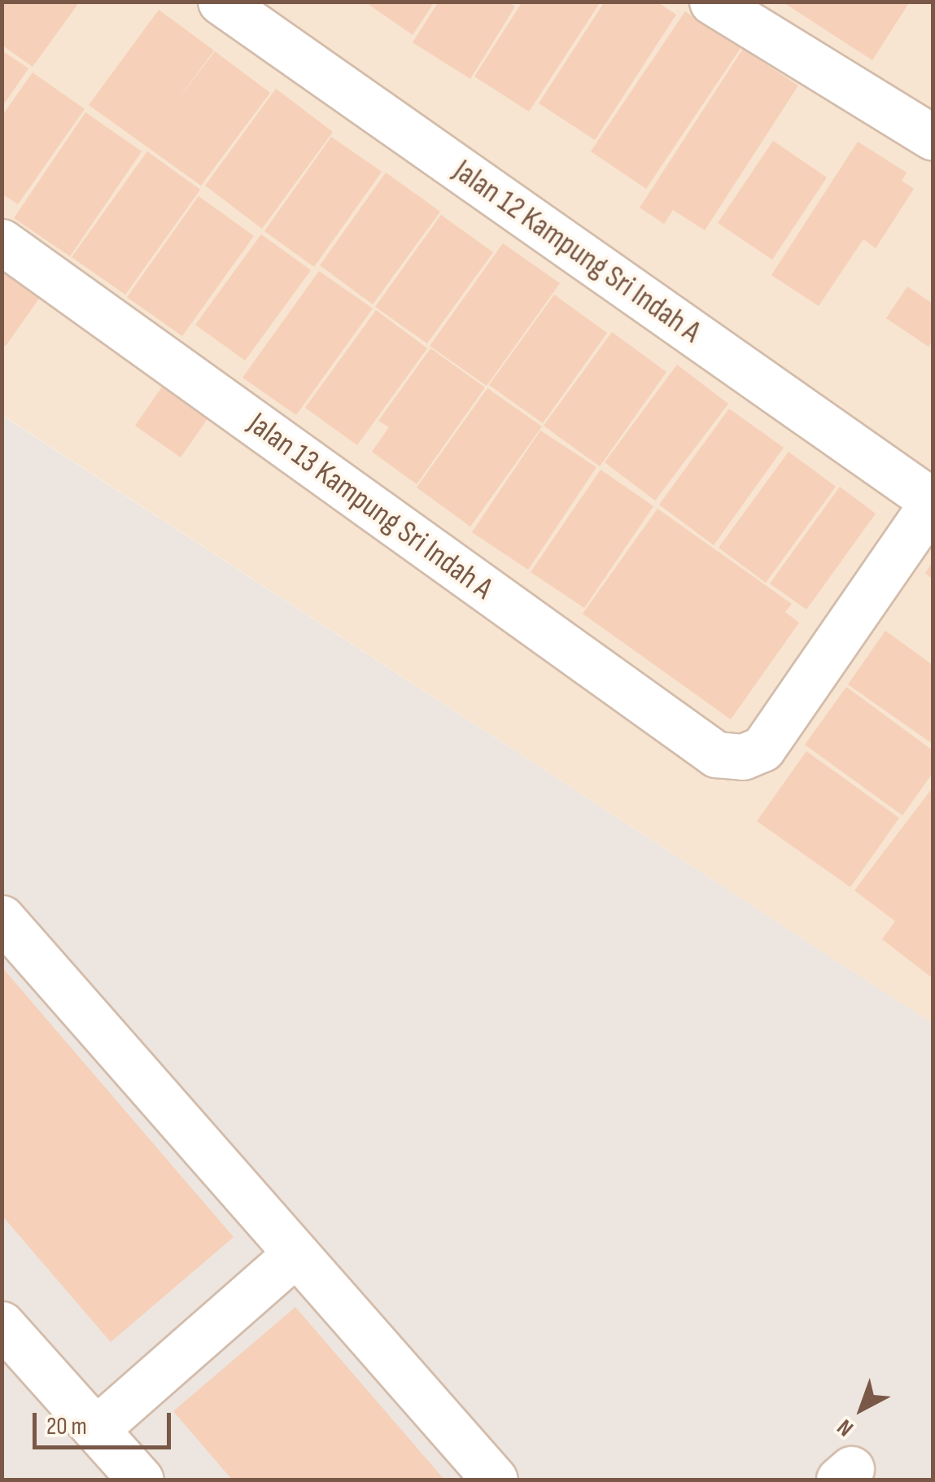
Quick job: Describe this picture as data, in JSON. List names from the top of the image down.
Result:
{
  "streets": {
    "street": ["Jalan 12 Kampung Sri Indah A", "Jalan 13 Kampung Sri Indah A"]
  },
  "crossings": [
    ["Jalan 12 Kampung Sri Indah A", "Jalan 13 Kampung Sri Indah A"]
  ],
  "scale_bar": "20 m",
  "north": "bottom left"
}
